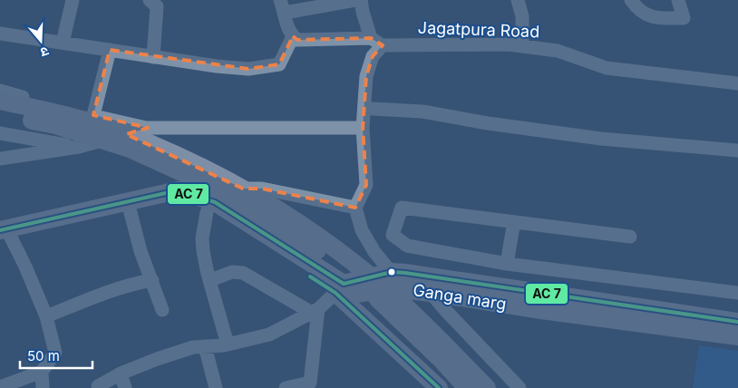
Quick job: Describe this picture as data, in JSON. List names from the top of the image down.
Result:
{
  "streets": {
    "main road": ["Ganga marg"],
    "street": ["Jagatpura Road"]
  },
  "scale_bar": "50 m",
  "north": "bottom"
}
